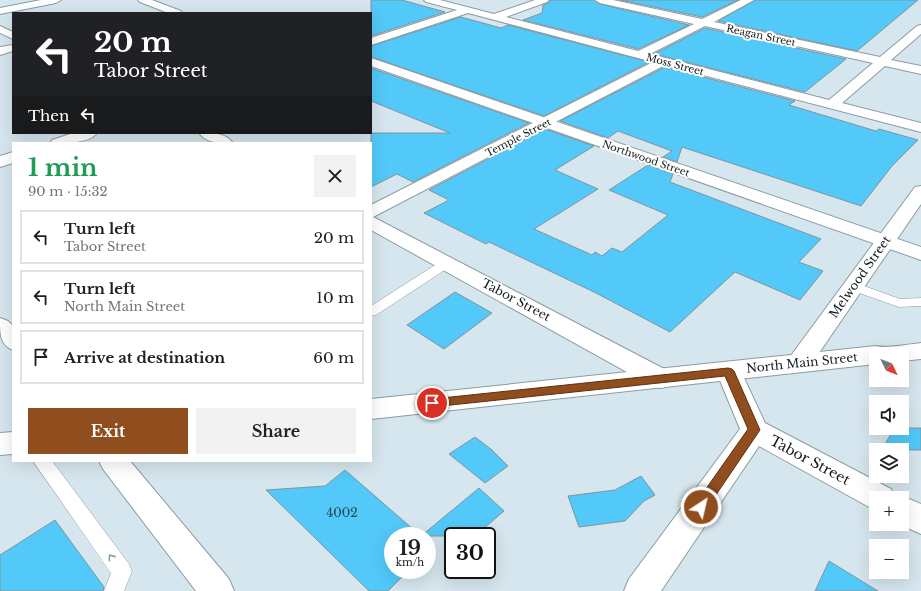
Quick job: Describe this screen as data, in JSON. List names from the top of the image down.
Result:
{
  "streets": {
    "street": [
      "Reagan Street",
      "Moss Street",
      "Temple Street",
      "Northwood Street",
      "Melwood Street",
      "Tabor Street",
      "North Main Street"
    ]
  },
  "crossings": [
    ["Moss Street", "Temple Street"],
    ["Temple Street", "Northwood Street"],
    ["Northwood Street", "Melwood Street"],
    ["Melwood Street", "North Main Street"],
    ["Tabor Street", "North Main Street"]
  ],
  "house_numbers": ["4002"],
  "north": "bottom right",
  "page": {
    "turn": ["20 m", "Tabor Street"],
    "then": "Then",
    "heading": ["1 min", "90 m · 15:32"],
    "list": [
      {
        "name": "Turn left",
        "note": "Tabor Street",
        "value": "20 m"
      },
      {
        "name": "Turn left",
        "note": "North Main Street",
        "value": "10 m"
      },
      {
        "name": "Arrive at destination",
        "value": "60 m"
      }
    ],
    "map_buttons": ["+", "−"],
    "buttons": ["Exit", "Share"],
    "speed": "19 km/h",
    "limit": "30"
  }
}
